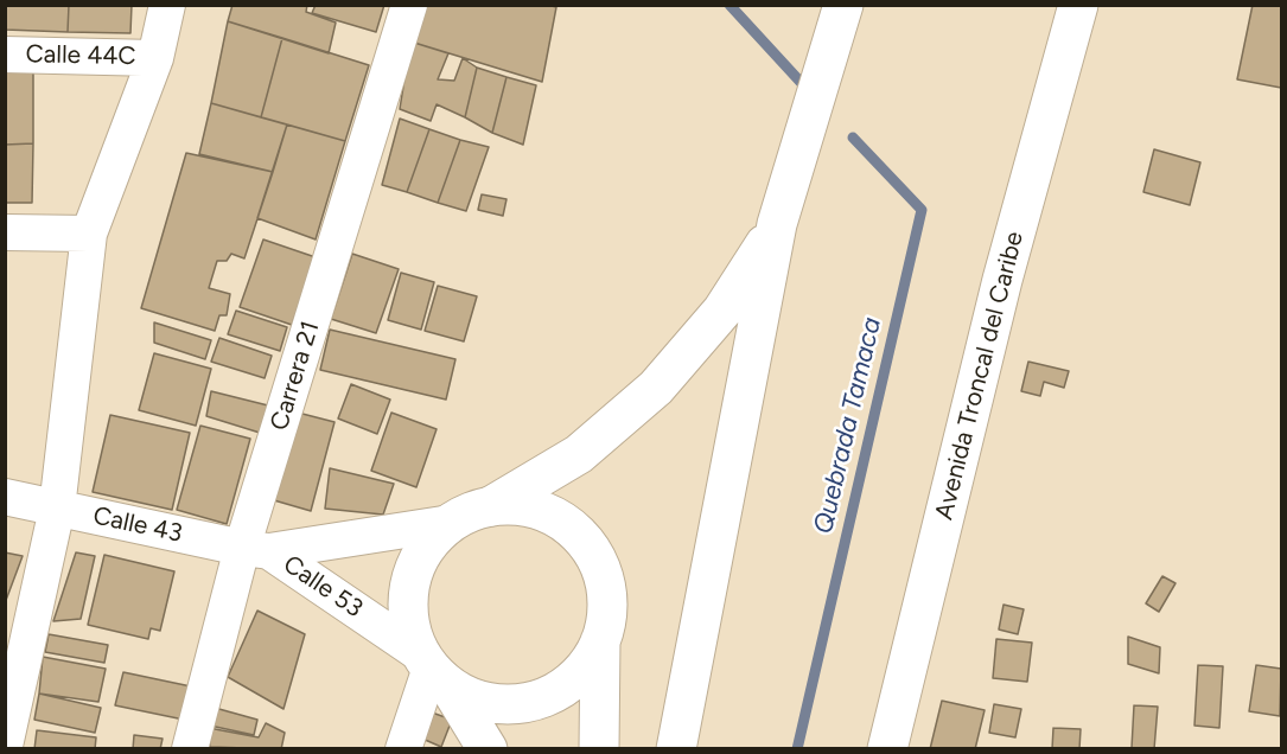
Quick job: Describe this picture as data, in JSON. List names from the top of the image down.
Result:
{
  "streets": {
    "main road": ["Avenida Troncal del Caribe"],
    "street": [
      "Calle 44C",
      "Carrera 21",
      "Calle 43",
      "Calle 53"
    ]
  },
  "crossings": [
    ["Carrera 21", "Calle 43"],
    ["Carrera 21", "Calle 53"],
    ["Calle 43", "Calle 53"]
  ],
  "water": ["Quebrada Tamaca"]
}
